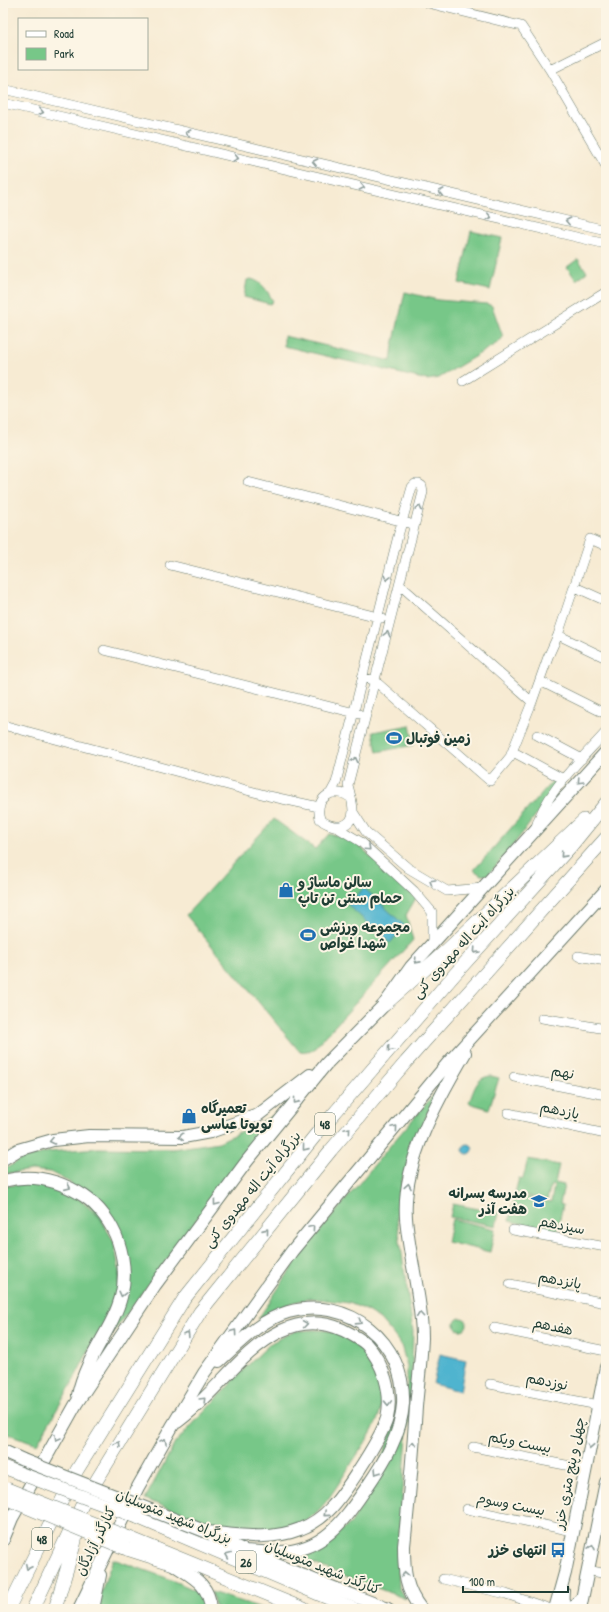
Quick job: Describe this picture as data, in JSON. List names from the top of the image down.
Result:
{
  "streets": {
    "highway": [
      "بزرگراه آیت اله مهدوی کنی",
      "48",
      "بزرگراه شهید متوسلیان",
      "26"
    ],
    "main road": ["چهل و پنج متری خزر", "کنارگذر آزادگان", "کنارگذر شهید متوسلیان"],
    "street": [
      "نهم",
      "یازدهم",
      "سیزدهم",
      "پانزدهم",
      "هفدهم",
      "نوزدهم",
      "بیست ویکم",
      "بیست وسوم"
    ]
  },
  "crossings": [
    ["نوزدهم", "چهل و پنج متری خزر"],
    ["بیست ویکم", "چهل و پنج متری خزر"],
    ["چهل و پنج متری خزر", "بیست وسوم"]
  ],
  "places": {
    "sports": ["زمین فوتبال", "مجموعه ورزشی شهدا غواص"],
    "shop": ["سالن ماساژ و حمام سنتی تن تاپ", "تعمیرگاه تویوتا عباسی"],
    "school or university": ["مدرسه پسرانه هفت آذر"],
    "bus stop": ["انتهای خزر"]
  },
  "legend": ["Road", "Park"],
  "scale_bar": "100 m"
}
